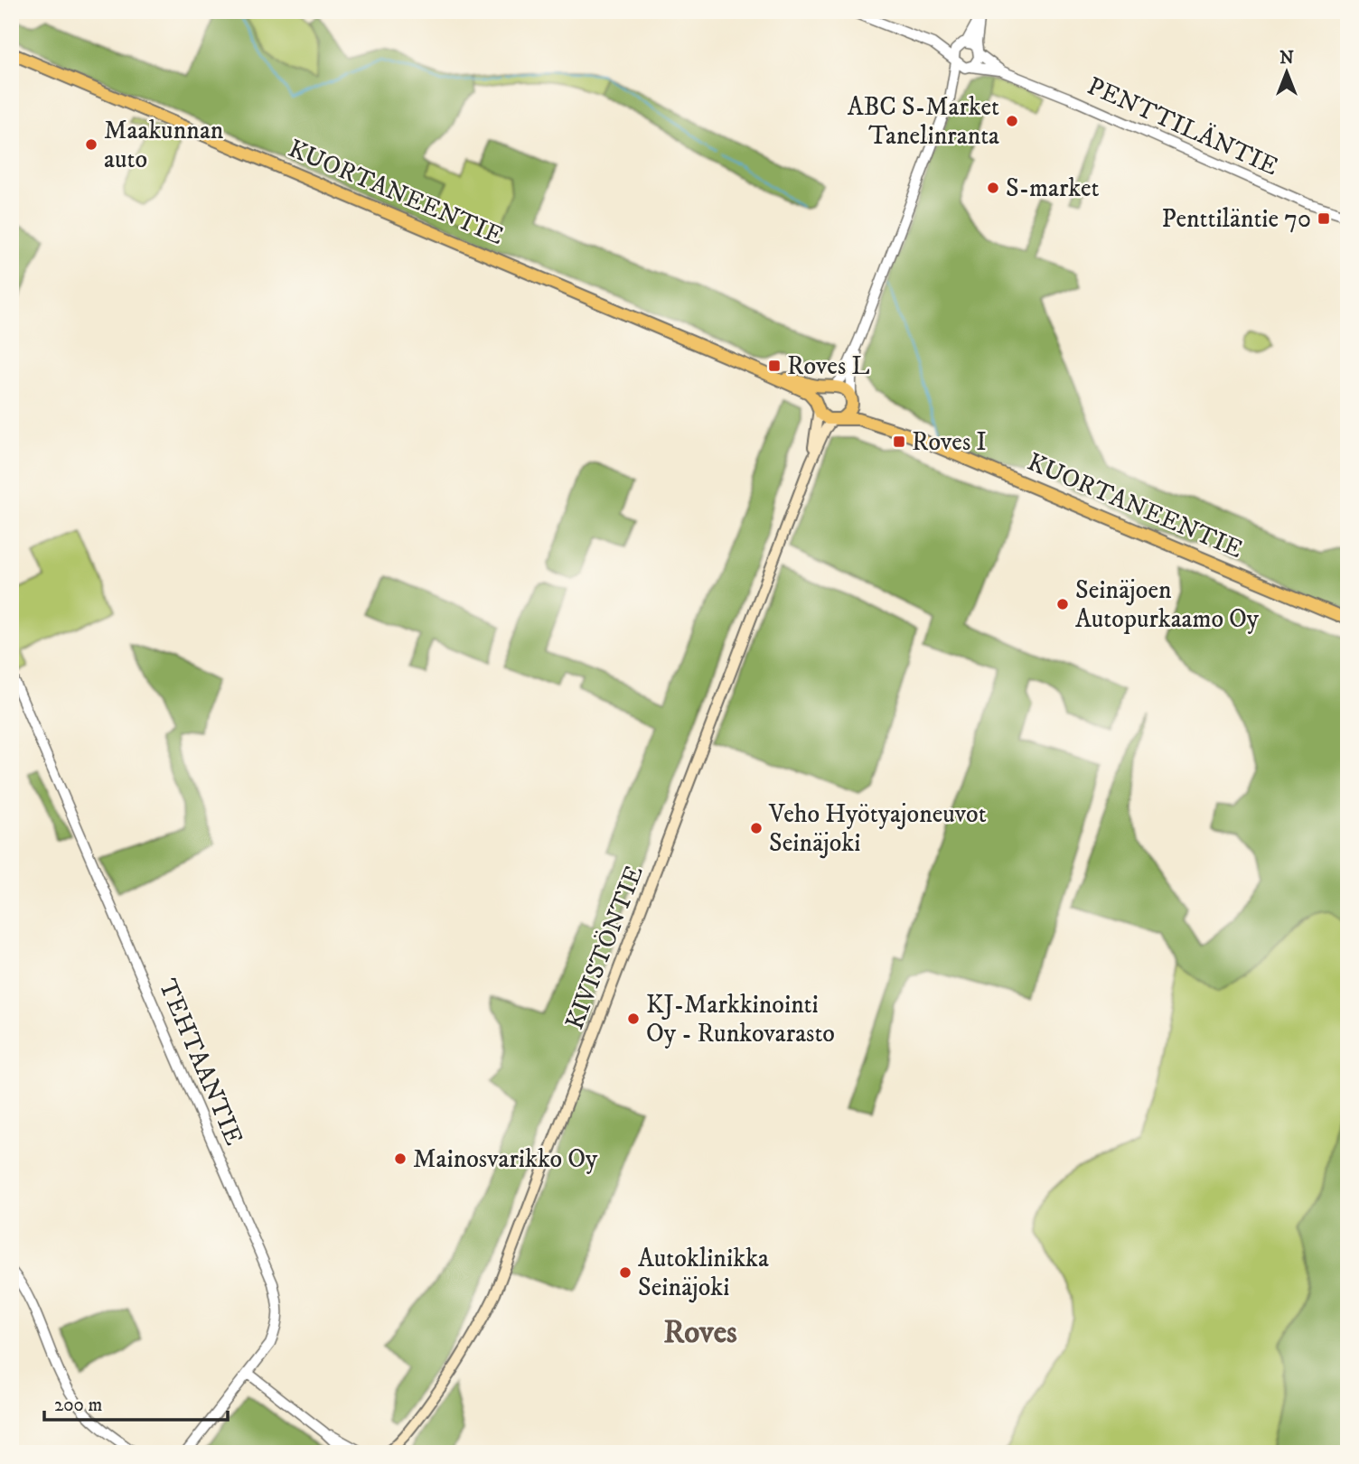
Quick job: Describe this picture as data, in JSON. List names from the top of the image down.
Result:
{
  "streets": {
    "highway": ["KUORTANEENTIE"],
    "main road": ["KIVISTÖNTIE"],
    "street": ["PENTTILÄNTIE", "TEHTAANTIE"]
  },
  "crossings": [
    ["KUORTANEENTIE", "KIVISTÖNTIE"]
  ],
  "districts": ["Roves"],
  "places": {
    "other": [
      "ABC S-Market Tanelinranta",
      "Maakunnan auto",
      "S-market",
      "Seinäjoen Autopurkaamo Oy",
      "Veho Hyötyajoneuvot Seinäjoki",
      "KJ-Markkinointi Oy - Runkovarasto",
      "Mainosvarikko Oy",
      "Autoklinikka Seinäjoki"
    ],
    "transit": ["Penttiläntie 70", "Roves L", "Roves I"]
  },
  "scale_bar": "200 m",
  "north": "top"
}
